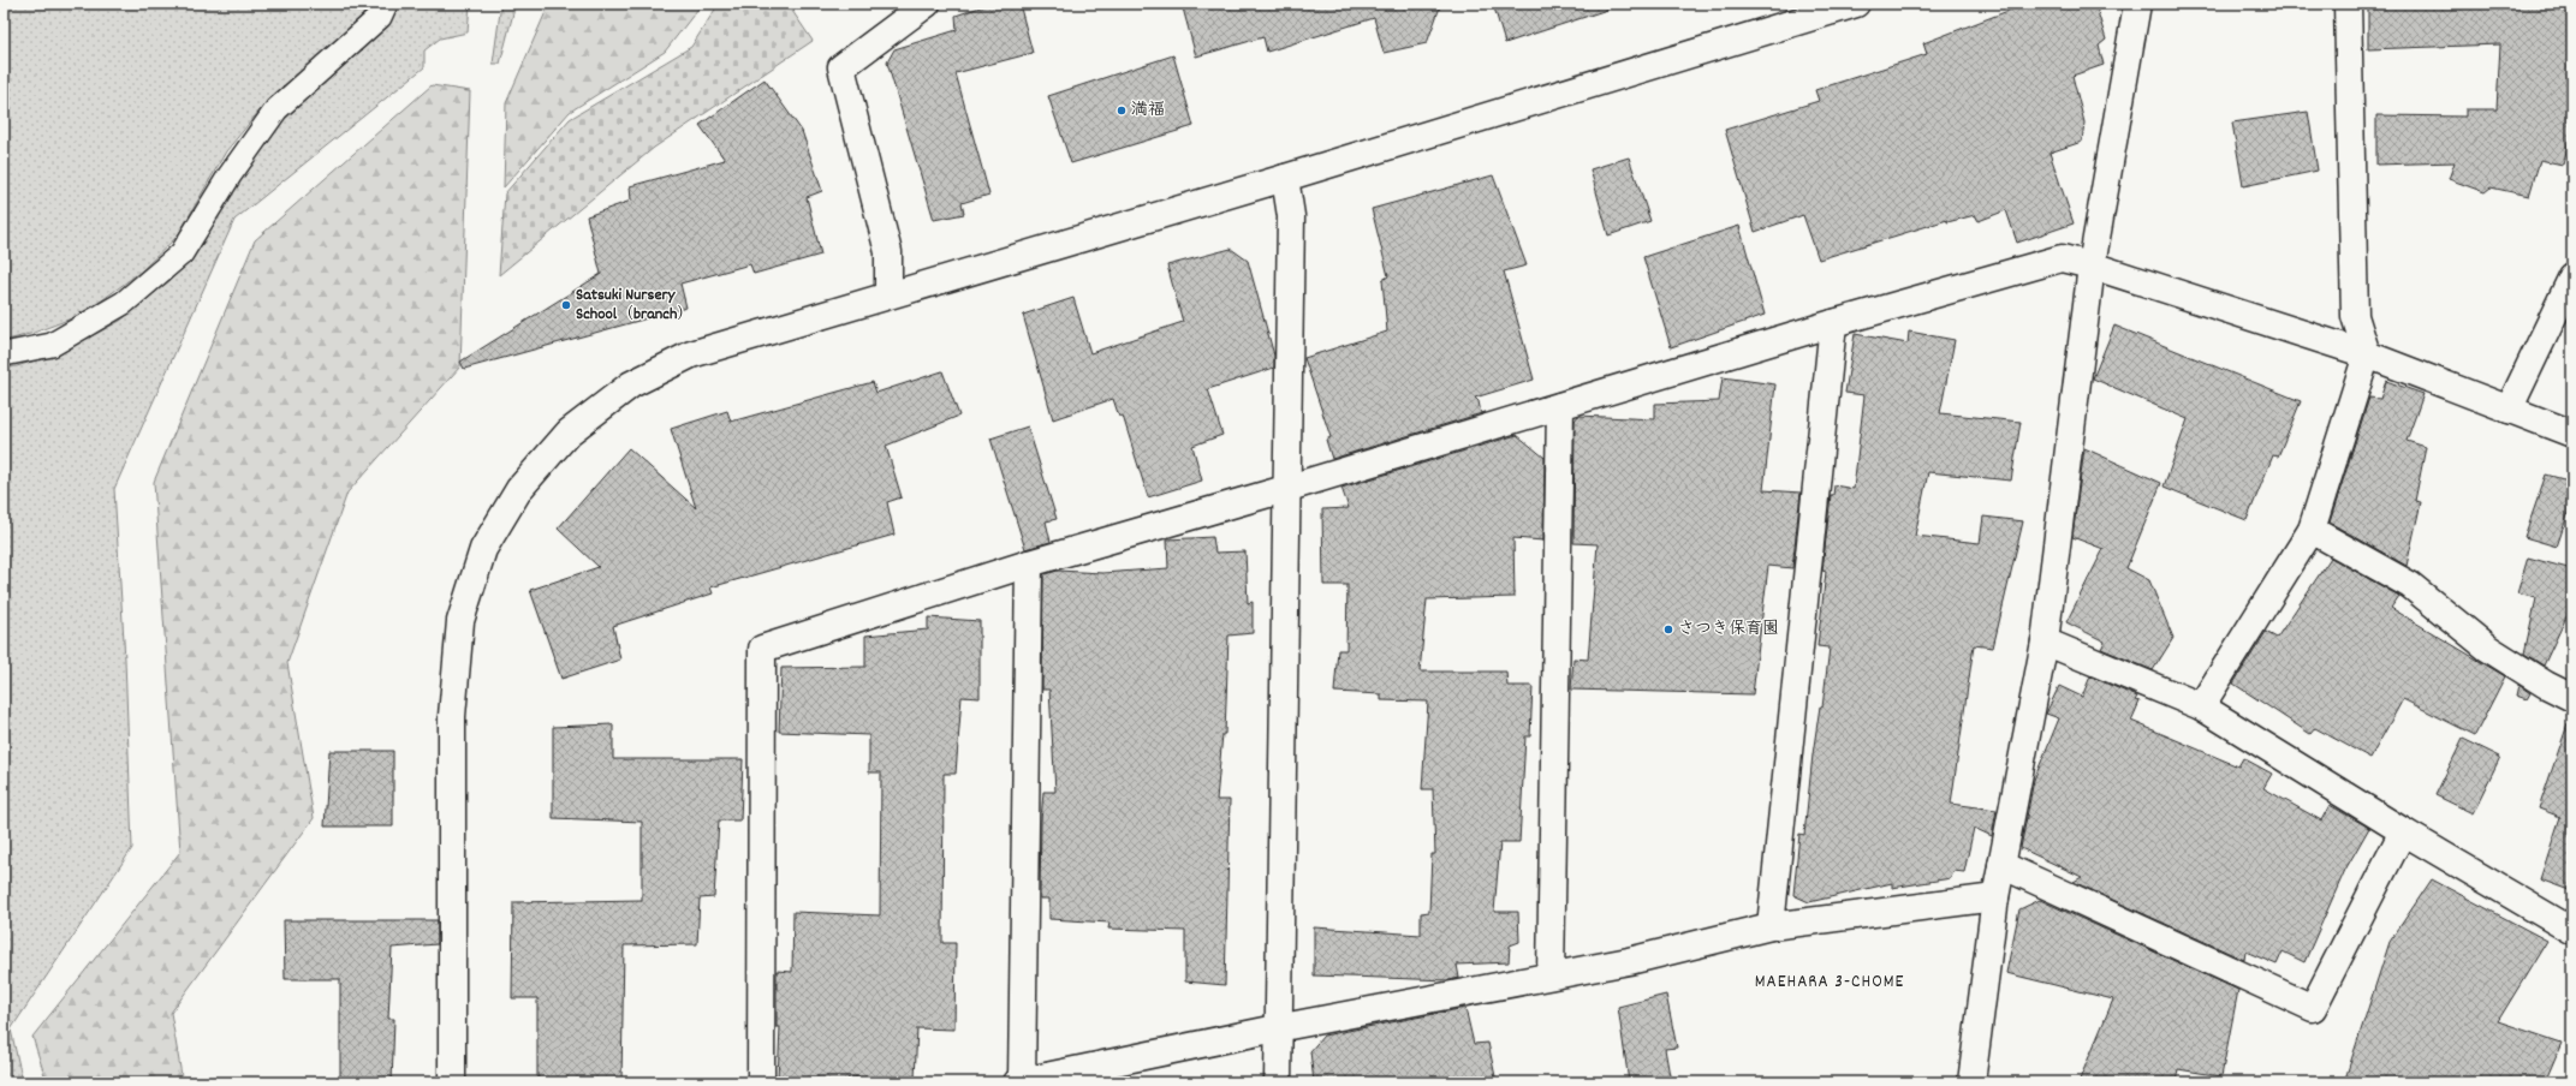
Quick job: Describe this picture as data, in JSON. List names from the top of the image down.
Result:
{
  "districts": ["MAEHARA 3-CHOME"],
  "places": ["満福", "Satsuki Nursery School（branch）", "さつき保育園"]
}
